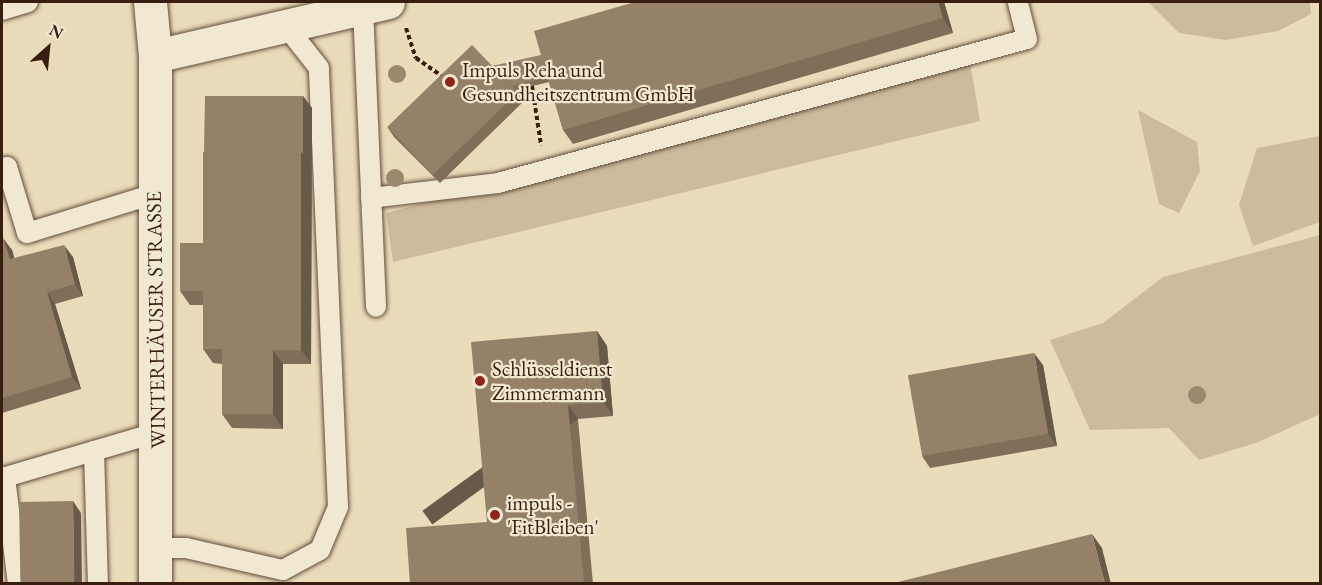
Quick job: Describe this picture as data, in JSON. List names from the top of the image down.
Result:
{
  "streets": {
    "main road": ["WINTERHÄUSER STRASSE"]
  },
  "places": ["Impuls Reha und Gesundheitszentrum GmbH", "Schlüsseldienst Zimmermann", "impuls - 'FitBleiben'"],
  "north": "top right"
}
